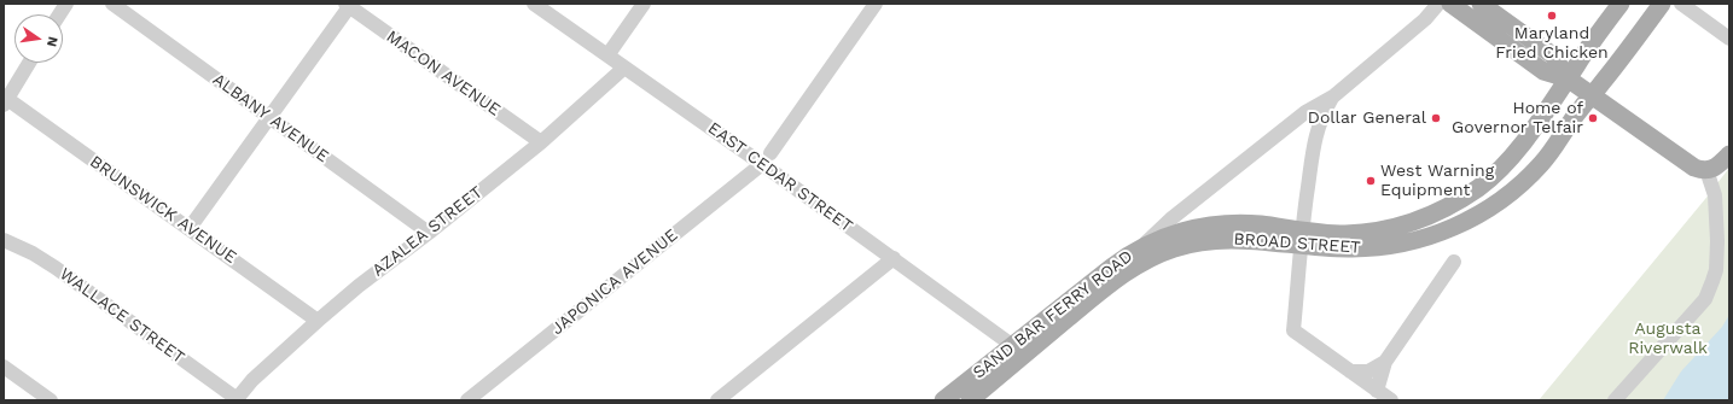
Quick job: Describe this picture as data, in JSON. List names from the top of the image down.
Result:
{
  "streets": {
    "main road": ["BROAD STREET", "SAND BAR FERRY ROAD"],
    "street": [
      "MACON AVENUE",
      "ALBANY AVENUE",
      "EAST CEDAR STREET",
      "BRUNSWICK AVENUE",
      "AZALEA STREET",
      "JAPONICA AVENUE",
      "WALLACE STREET"
    ]
  },
  "crossings": [
    ["MACON AVENUE", "AZALEA STREET"],
    ["ALBANY AVENUE", "AZALEA STREET"],
    ["EAST CEDAR STREET", "AZALEA STREET"],
    ["EAST CEDAR STREET", "JAPONICA AVENUE"],
    ["EAST CEDAR STREET", "SAND BAR FERRY ROAD"],
    ["BRUNSWICK AVENUE", "AZALEA STREET"],
    ["AZALEA STREET", "WALLACE STREET"],
    ["BROAD STREET", "SAND BAR FERRY ROAD"]
  ],
  "parks": ["Augusta Riverwalk"],
  "places": [
    "Maryland Fried Chicken",
    "Dollar General",
    "Home of Governor Telfair",
    "West Warning Equipment"
  ],
  "north": "right"
}
